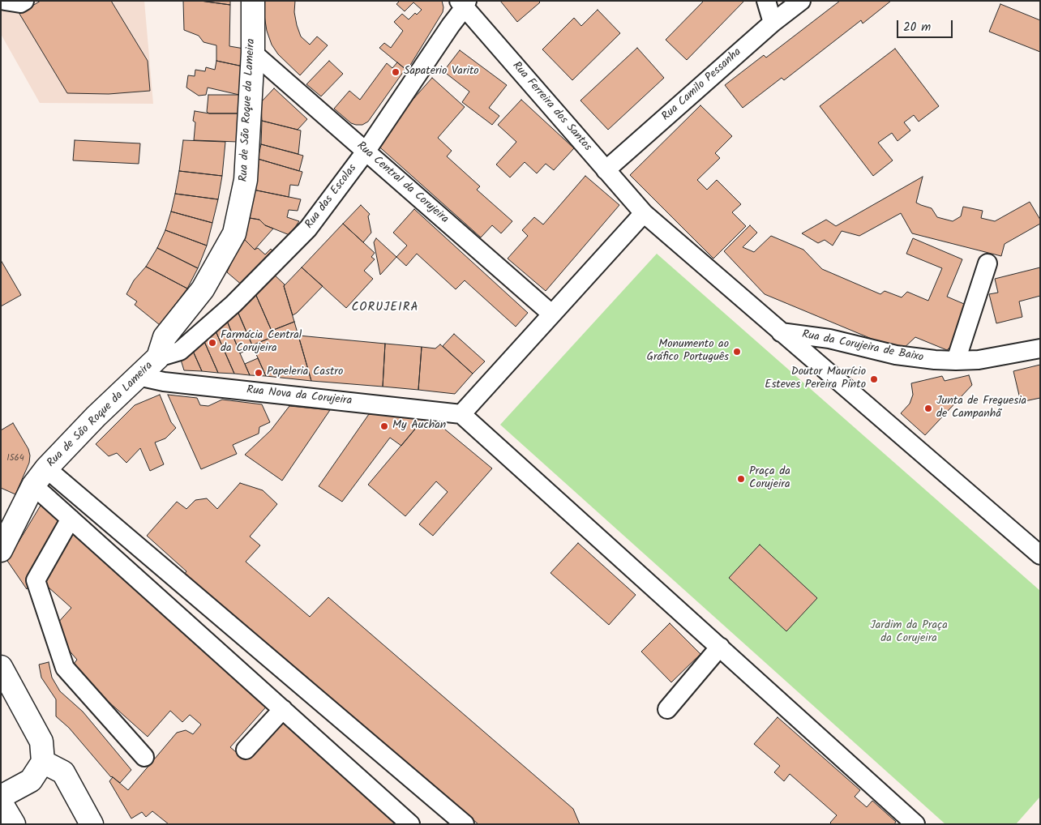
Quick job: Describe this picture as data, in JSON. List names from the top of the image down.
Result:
{
  "streets": {
    "main road": ["Rua de São Roque da Lameira"],
    "street": [
      "Rua Camilo Pessanha",
      "Rua Ferreira dos Santos",
      "Rua Central da Corujeira",
      "Rua das Escolas",
      "Rua da Corujeira de Baixo",
      "Rua Nova da Corujeira"
    ]
  },
  "crossings": [
    ["Rua Camilo Pessanha", "Rua Ferreira dos Santos"],
    ["Rua Ferreira dos Santos", "Rua das Escolas"],
    ["Rua de São Roque da Lameira", "Rua Central da Corujeira"],
    ["Rua de São Roque da Lameira", "Rua das Escolas"],
    ["Rua de São Roque da Lameira", "Rua Nova da Corujeira"],
    ["Rua Central da Corujeira", "Rua das Escolas"]
  ],
  "districts": ["CORUJEIRA"],
  "parks": ["Jardim da Praça da Corujeira"],
  "places": [
    "Sapaterio Varito",
    "Farmácia Central da Corujeira",
    "Monumento ao Gráfico Português",
    "Papeleria Castro",
    "Doutor Maurício Esteves Pereira Pinto",
    "Junta de Freguesia de Campanhã",
    "My Auchan",
    "Praça da Corujeira"
  ],
  "house_numbers": ["1564"],
  "scale_bar": "20 m"
}
